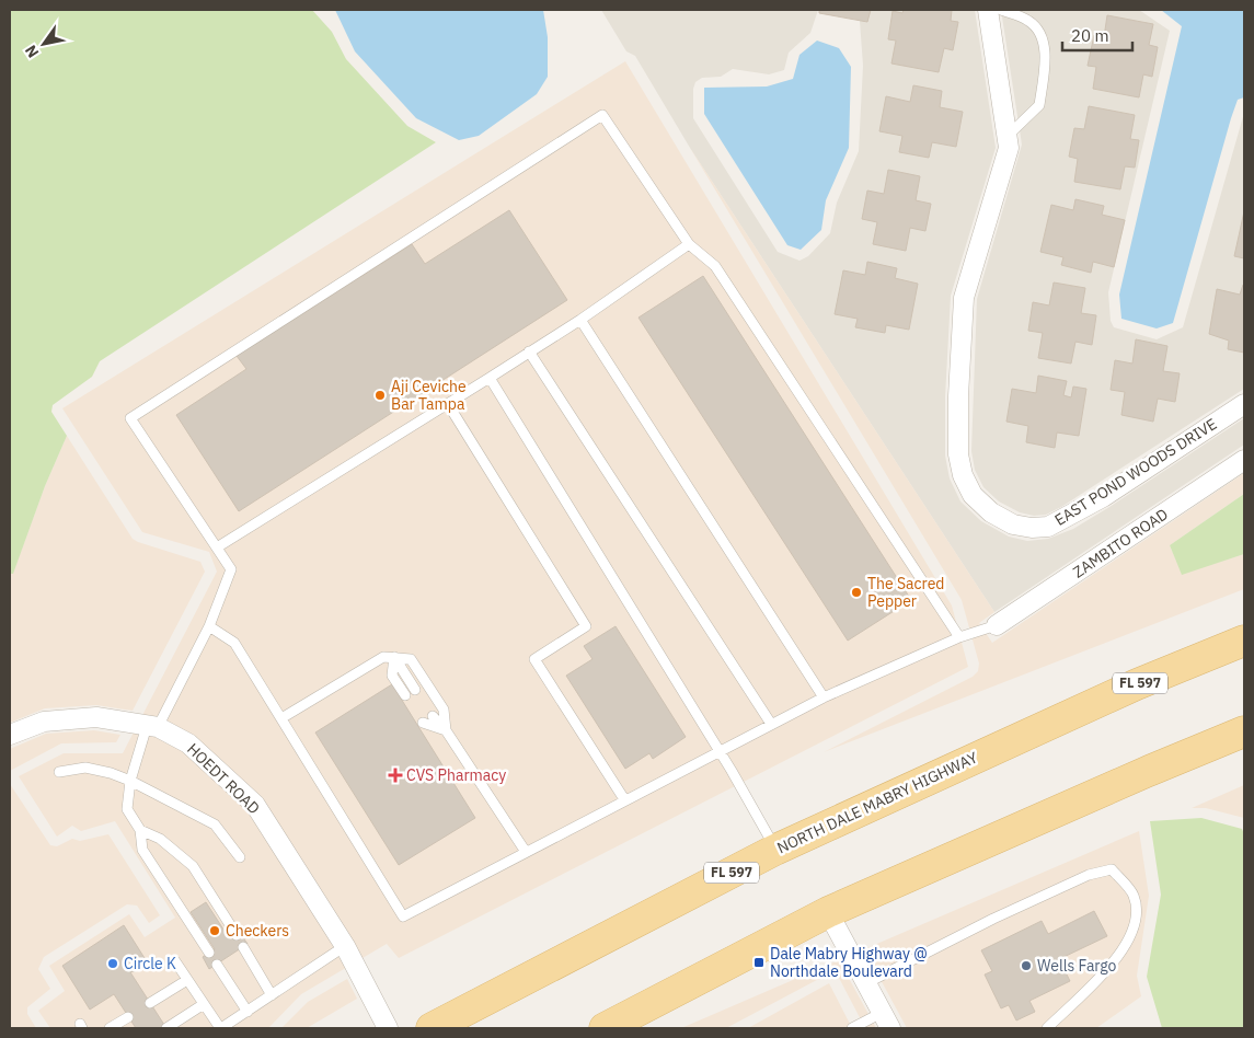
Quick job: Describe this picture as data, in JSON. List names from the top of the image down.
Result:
{
  "streets": {
    "main road": ["FL 597", "NORTH DALE MABRY HIGHWAY"],
    "street": ["EAST POND WOODS DRIVE", "ZAMBITO ROAD", "HOEDT ROAD"]
  },
  "places": {
    "other": [
      "Aji Ceviche Bar Tampa",
      "The Sacred Pepper",
      "Checkers",
      "Circle K",
      "Wells Fargo"
    ],
    "health": ["CVS Pharmacy"],
    "transit": ["Dale Mabry Highway @ Northdale Boulevard"]
  },
  "scale_bar": "20 m",
  "north": "bottom left"
}
